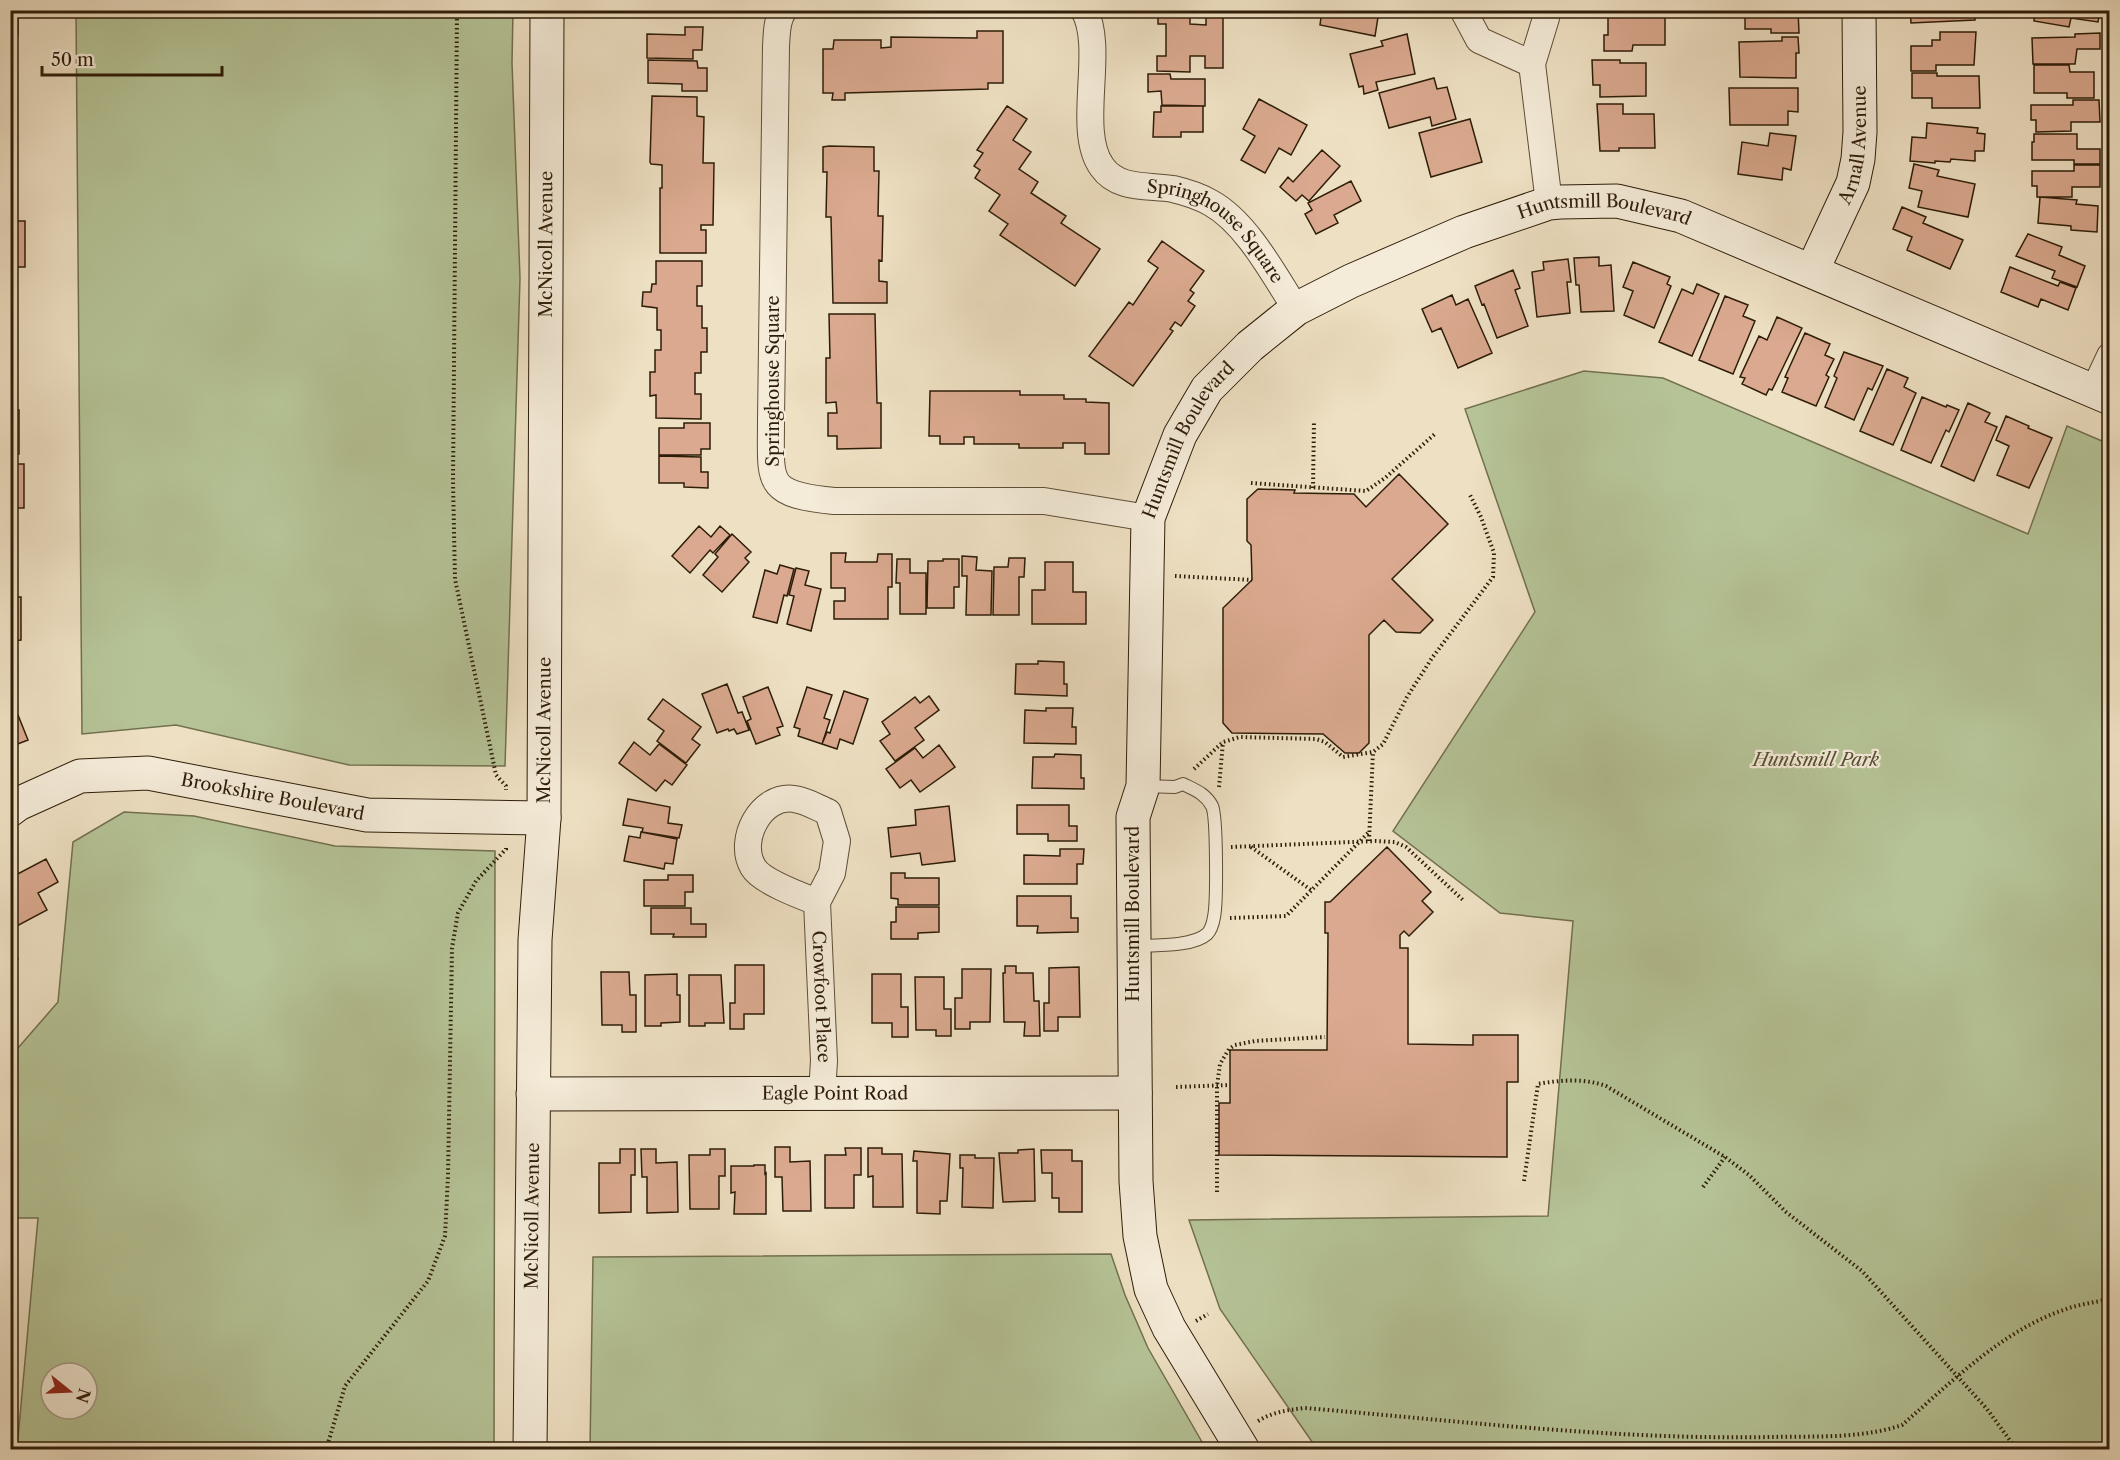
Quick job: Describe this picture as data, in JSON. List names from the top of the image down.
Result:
{
  "streets": {
    "street": [
      "Arnall Avenue",
      "Huntsmill Boulevard",
      "Springhouse Square",
      "McNicoll Avenue",
      "Brookshire Boulevard",
      "Crowfoot Place",
      "Eagle Point Road"
    ]
  },
  "crossings": [
    ["Arnall Avenue", "Huntsmill Boulevard"],
    ["Huntsmill Boulevard", "Springhouse Square"],
    ["Huntsmill Boulevard", "Eagle Point Road"],
    ["McNicoll Avenue", "Brookshire Boulevard"],
    ["McNicoll Avenue", "Eagle Point Road"],
    ["Crowfoot Place", "Eagle Point Road"]
  ],
  "parks": ["Huntsmill Park"],
  "scale_bar": "50 m",
  "north": "right"
}
